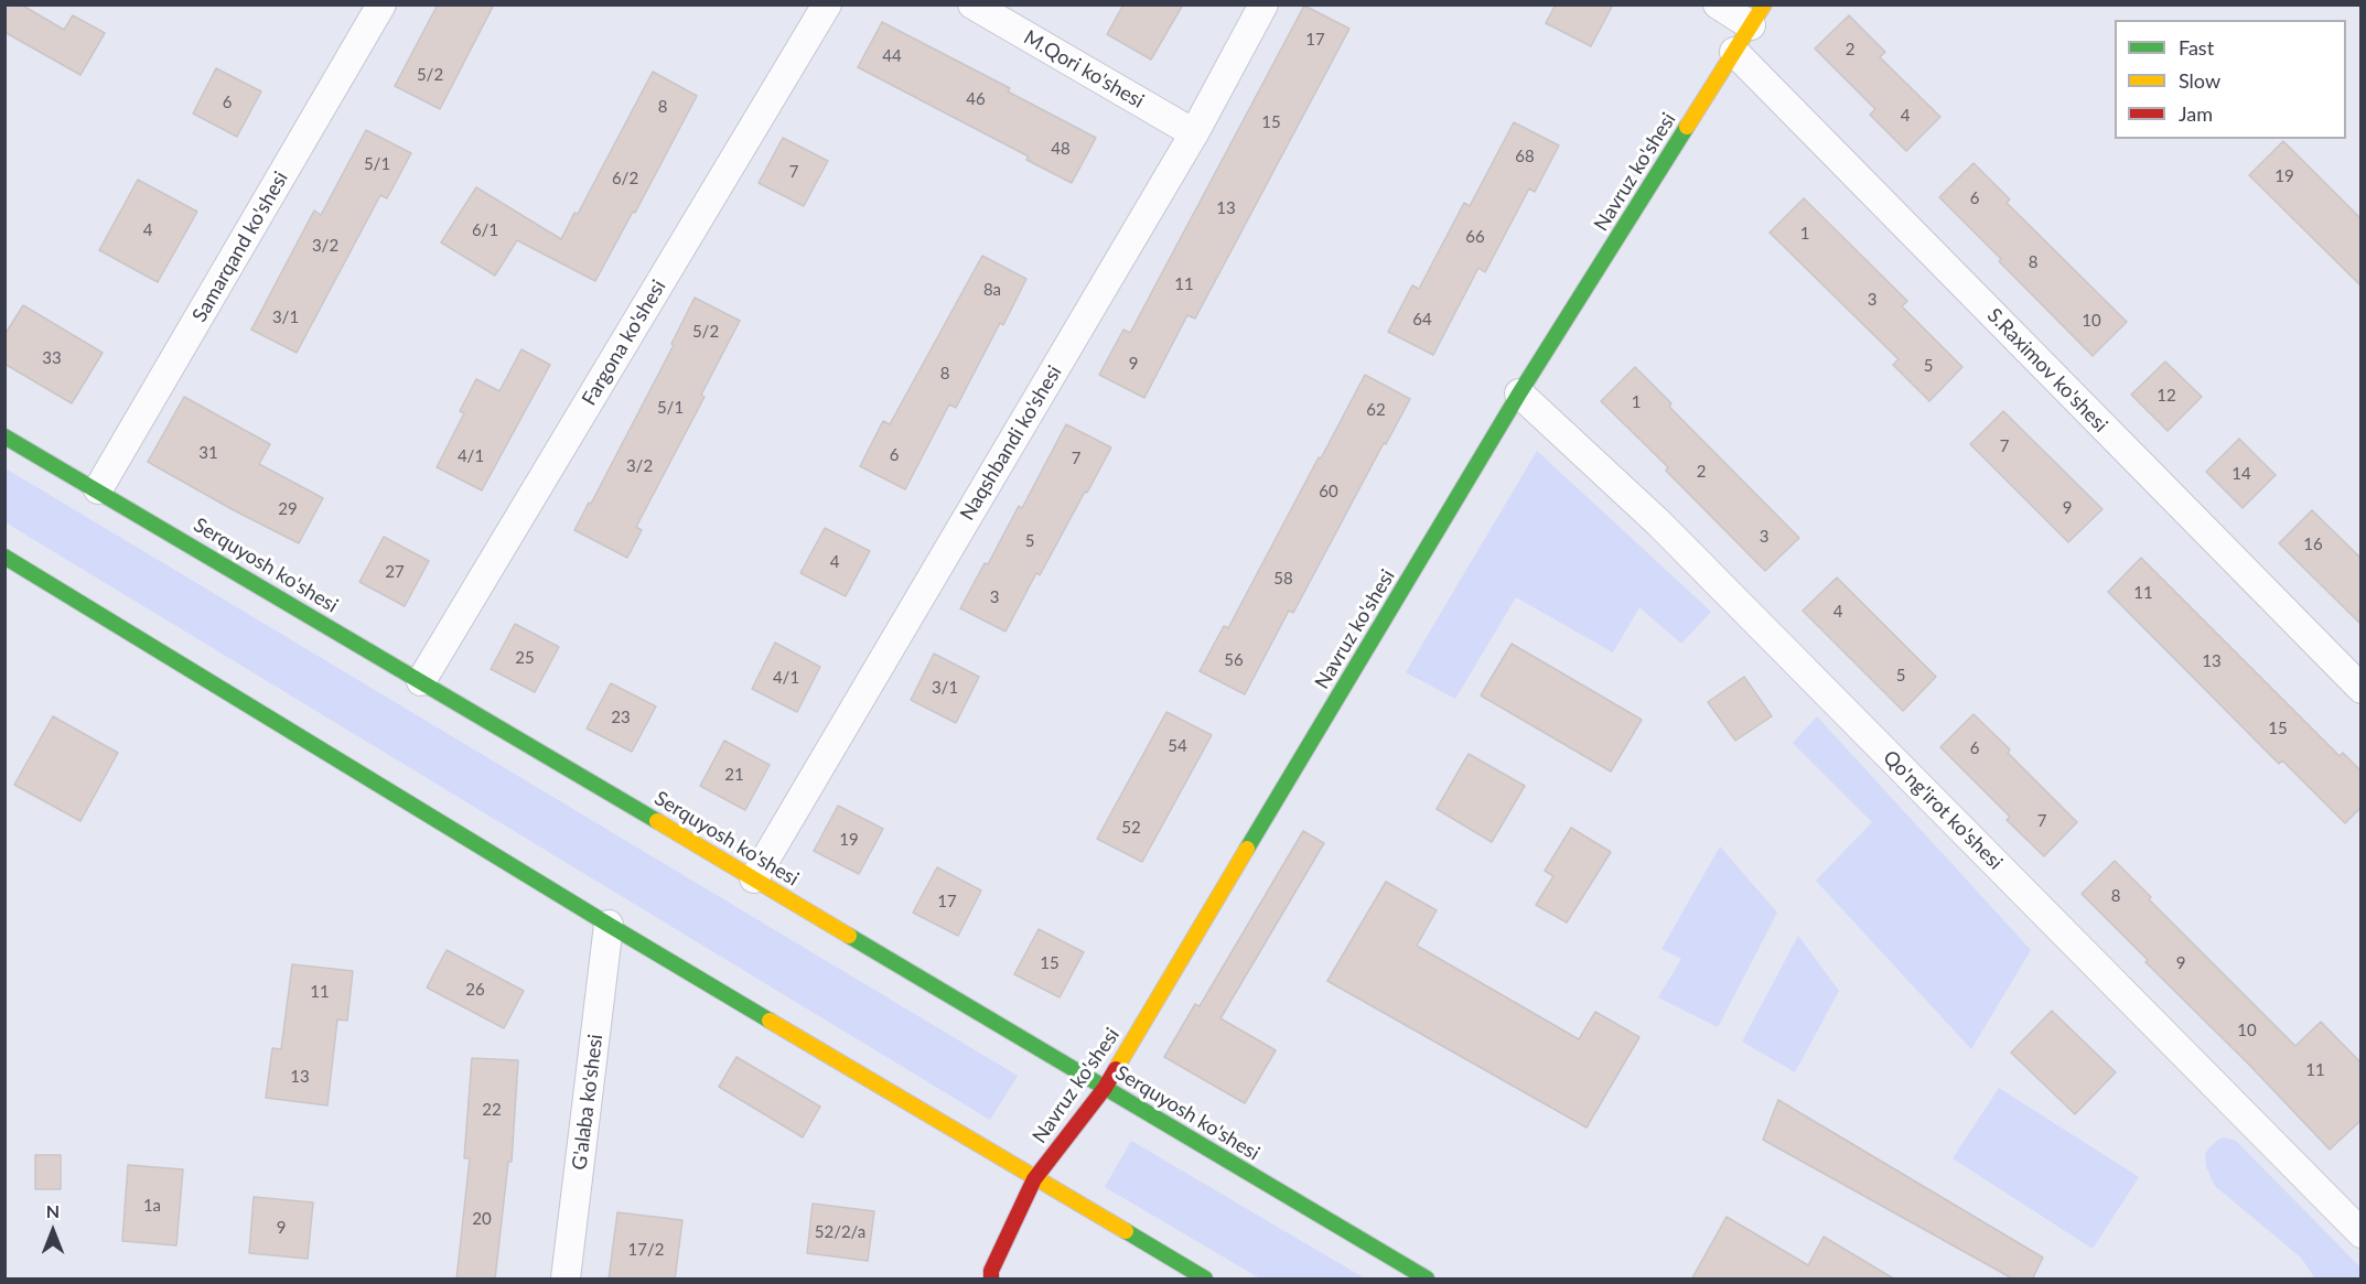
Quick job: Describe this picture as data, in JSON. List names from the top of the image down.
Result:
{
  "streets": {
    "street": [
      "M.Qori ko'shesi",
      "Navruz ko'shesi",
      "Samarqand ko'shesi",
      "Fargona ko'shesi",
      "S.Raximov ko'shesi",
      "Naqshbandi ko'shesi",
      "Serquyosh ko'shesi",
      "Qo'ng'irot ko'shesi",
      "G'alaba ko'shesi"
    ]
  },
  "crossings": [
    ["M.Qori ko'shesi", "Naqshbandi ko'shesi"],
    ["Navruz ko'shesi", "S.Raximov ko'shesi"],
    ["Navruz ko'shesi", "Serquyosh ko'shesi"],
    ["Navruz ko'shesi", "Qo'ng'irot ko'shesi"],
    ["Samarqand ko'shesi", "Serquyosh ko'shesi"],
    ["Fargona ko'shesi", "Serquyosh ko'shesi"],
    ["Naqshbandi ko'shesi", "Serquyosh ko'shesi"]
  ],
  "house_numbers": [
    "17",
    "2",
    "44",
    "5/2",
    "46",
    "6",
    "8",
    "4",
    "15",
    "48",
    "68",
    "5/1",
    "7",
    "19",
    "6/2",
    "6",
    "13",
    "4",
    "6/1",
    "1",
    "66",
    "3/2",
    "8",
    "11",
    "8a",
    "3",
    "3/1",
    "64",
    "10",
    "5/2",
    "33",
    "9",
    "5",
    "8",
    "12",
    "1",
    "5/1",
    "62",
    "7",
    "31",
    "6",
    "4/1",
    "7",
    "3/2",
    "2",
    "14",
    "60",
    "9",
    "29",
    "3",
    "5",
    "16",
    "4",
    "27",
    "58",
    "11",
    "3",
    "4",
    "25",
    "56",
    "13",
    "5",
    "4/1",
    "3/1",
    "23",
    "15",
    "54",
    "6",
    "21",
    "7",
    "52",
    "19",
    "8",
    "17",
    "15",
    "9",
    "26",
    "11",
    "10",
    "11",
    "13",
    "22",
    "1a",
    "20",
    "9",
    "52/2/a",
    "17/2"
  ],
  "legend": ["Fast", "Slow", "Jam"],
  "north": "top"
}
